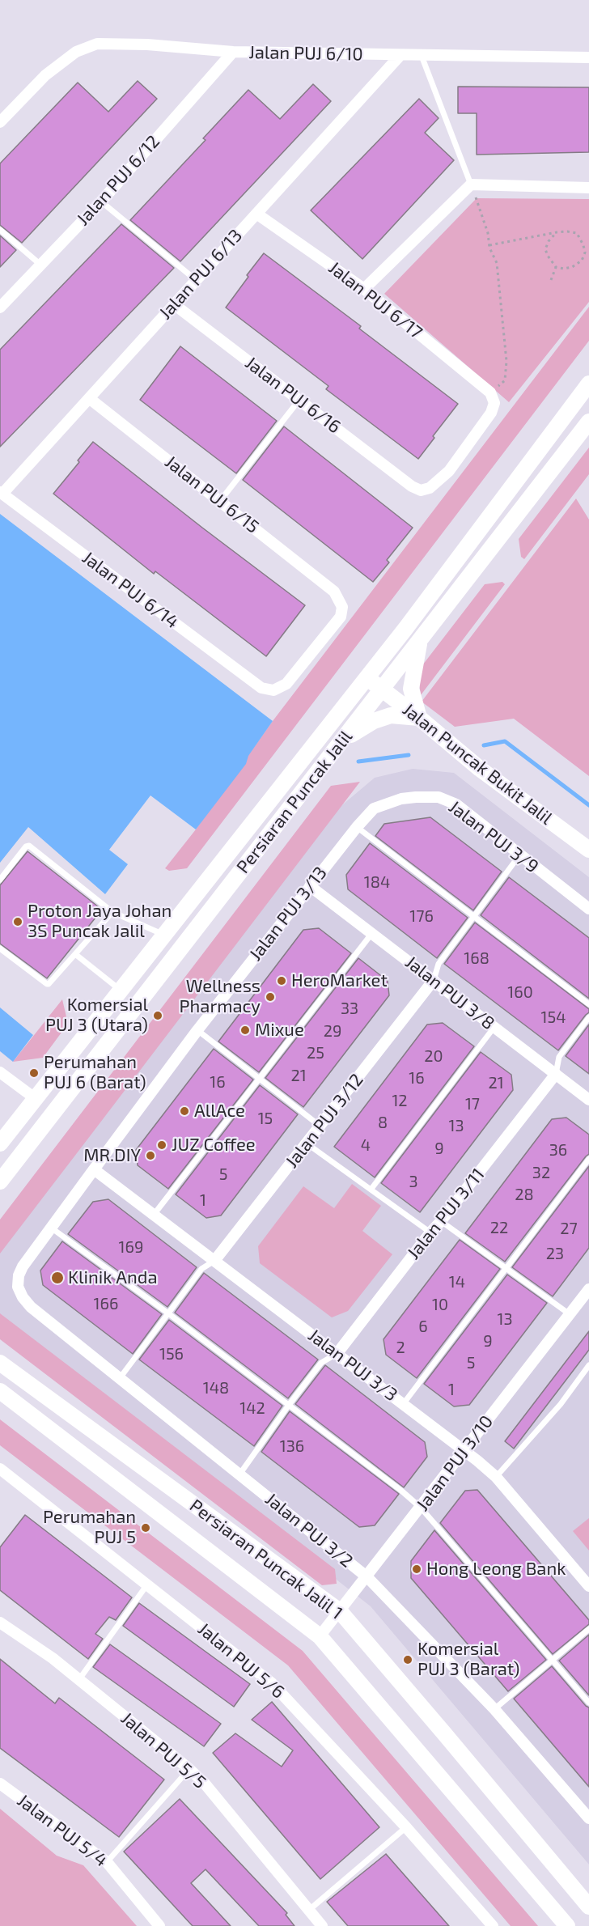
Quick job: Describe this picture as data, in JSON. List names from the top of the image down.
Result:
{
  "streets": {
    "main road": ["Jalan Puncak Bukit Jalil", "Persiaran Puncak Jalil", "Persiaran Puncak Jalil 1"],
    "street": [
      "Jalan PUJ 6/10",
      "Jalan PUJ 6/12",
      "Jalan PUJ 6/13",
      "Jalan PUJ 6/17",
      "Jalan PUJ 6/16",
      "Jalan PUJ 6/15",
      "Jalan PUJ 6/14",
      "Jalan PUJ 3/9",
      "Jalan PUJ 3/13",
      "Jalan PUJ 3/8",
      "Jalan PUJ 3/12",
      "Jalan PUJ 3/11",
      "Jalan PUJ 3/3",
      "Jalan PUJ 3/10",
      "Jalan PUJ 3/2",
      "Jalan PUJ 5/6",
      "Jalan PUJ 5/5",
      "Jalan PUJ 5/4"
    ]
  },
  "crossings": [
    ["Jalan PUJ 6/10", "Jalan PUJ 6/12"],
    ["Jalan PUJ 6/10", "Jalan PUJ 6/13"],
    ["Jalan PUJ 6/13", "Jalan PUJ 6/17"],
    ["Jalan PUJ 6/13", "Jalan PUJ 6/16"],
    ["Jalan PUJ 6/13", "Jalan PUJ 6/15"],
    ["Jalan PUJ 6/13", "Jalan PUJ 6/14"],
    ["Jalan PUJ 6/17", "Jalan PUJ 6/16"],
    ["Jalan PUJ 6/15", "Jalan PUJ 6/14"],
    ["Jalan Puncak Bukit Jalil", "Persiaran Puncak Jalil"],
    ["Jalan PUJ 3/9", "Jalan PUJ 3/13"],
    ["Jalan PUJ 3/13", "Jalan PUJ 3/8"],
    ["Jalan PUJ 3/13", "Jalan PUJ 3/3"],
    ["Jalan PUJ 3/13", "Jalan PUJ 3/2"],
    ["Jalan PUJ 3/8", "Jalan PUJ 3/12"],
    ["Jalan PUJ 3/8", "Jalan PUJ 3/11"],
    ["Jalan PUJ 3/12", "Jalan PUJ 3/3"],
    ["Jalan PUJ 3/11", "Jalan PUJ 3/3"],
    ["Jalan PUJ 3/3", "Jalan PUJ 3/10"],
    ["Jalan PUJ 3/10", "Jalan PUJ 3/2"],
    ["Jalan PUJ 3/10", "Persiaran Puncak Jalil 1"]
  ],
  "places": [
    "Proton Jaya Johan 3S Puncak Jalil",
    "HeroMarket",
    "Wellness Pharmacy",
    "Komersial PUJ 3 (Utara)",
    "Mixue",
    "Perumahan PUJ 6 (Barat)",
    "AllAce",
    "JUZ Coffee",
    "MR.DIY",
    "Klinik Anda",
    "Perumahan PUJ 5",
    "Hong Leong Bank",
    "Komersial PUJ 3 (Barat)"
  ],
  "house_numbers": [
    "184",
    "176",
    "168",
    "160",
    "33",
    "154",
    "29",
    "25",
    "20",
    "21",
    "16",
    "16",
    "21",
    "12",
    "17",
    "15",
    "8",
    "13",
    "4",
    "9",
    "36",
    "32",
    "5",
    "3",
    "28",
    "1",
    "22",
    "27",
    "169",
    "23",
    "14",
    "166",
    "10",
    "13",
    "6",
    "9",
    "2",
    "156",
    "5",
    "148",
    "1",
    "142",
    "136"
  ]
}
